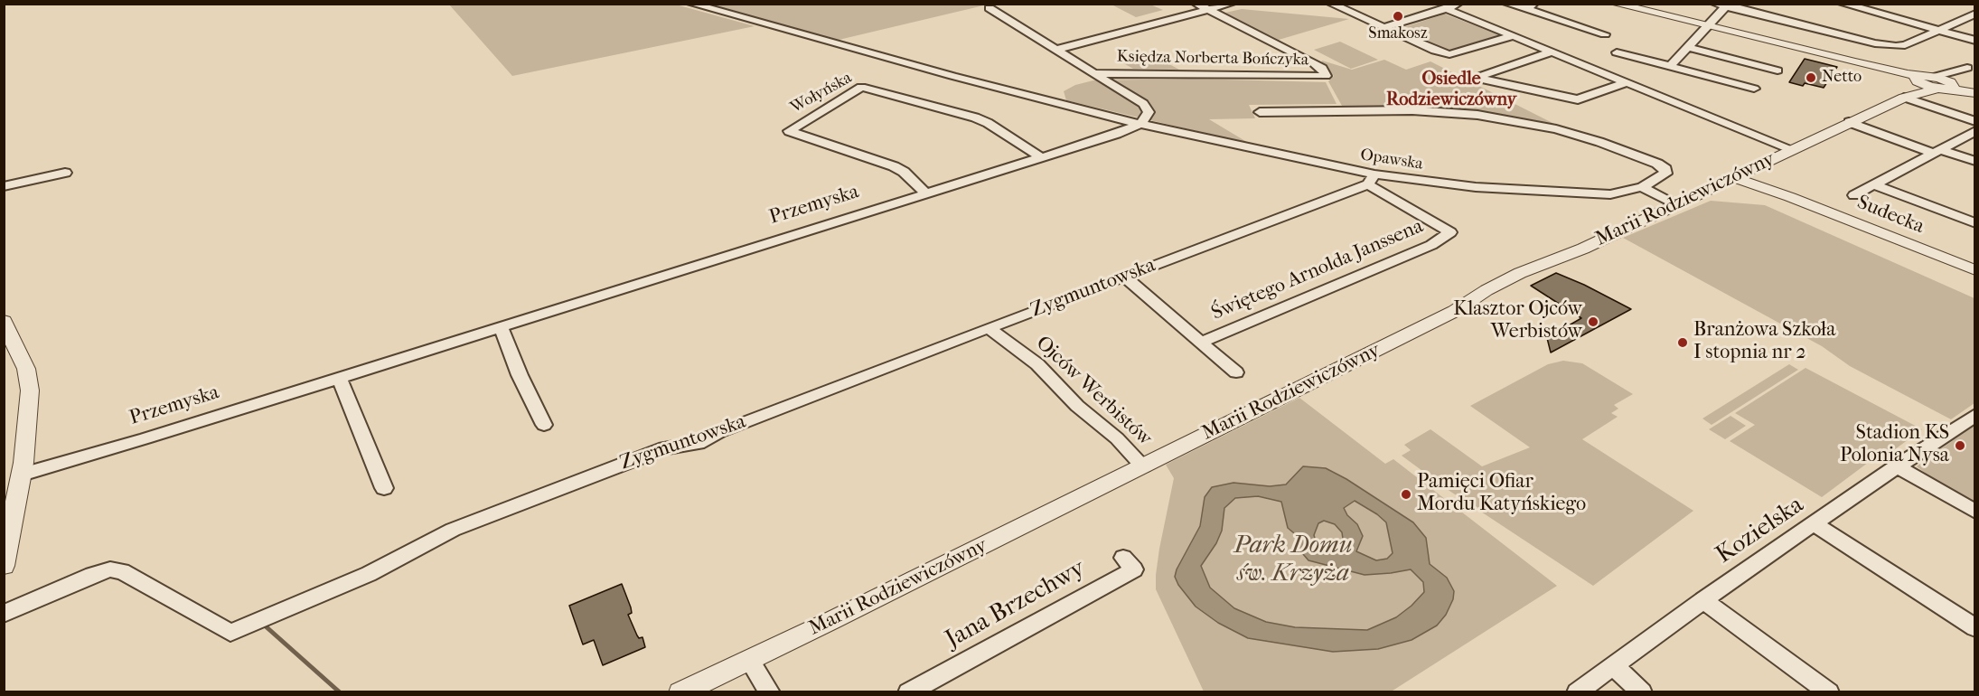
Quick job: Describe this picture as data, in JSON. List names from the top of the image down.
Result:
{
  "streets": {
    "street": [
      "Księdza Norberta Bończyka",
      "Wołyńska",
      "Opawska",
      "Marii Rodziewiczówny",
      "Przemyska",
      "Sudecka",
      "Świętego Arnolda Janssena",
      "Zygmuntowska",
      "Ojców Werbistów",
      "Kozielska",
      "Jana Brzechwy"
    ]
  },
  "crossings": [
    ["Wołyńska", "Przemyska"],
    ["Opawska", "Przemyska"],
    ["Opawska", "Świętego Arnolda Janssena"],
    ["Opawska", "Zygmuntowska"],
    ["Marii Rodziewiczówny", "Sudecka"],
    ["Marii Rodziewiczówny", "Ojców Werbistów"],
    ["Świętego Arnolda Janssena", "Zygmuntowska"],
    ["Zygmuntowska", "Ojców Werbistów"]
  ],
  "districts": ["Osiedle Rodziewiczówny"],
  "parks": ["Park Domu św. Krzyża"],
  "places": [
    "Smakosz",
    "Netto",
    "Klasztor Ojców Werbistów",
    "Branżowa Szkoła I stopnia nr 2",
    "Stadion KS Polonia Nysa",
    "Pamięci Ofiar Mordu Katyńskiego"
  ]
}
